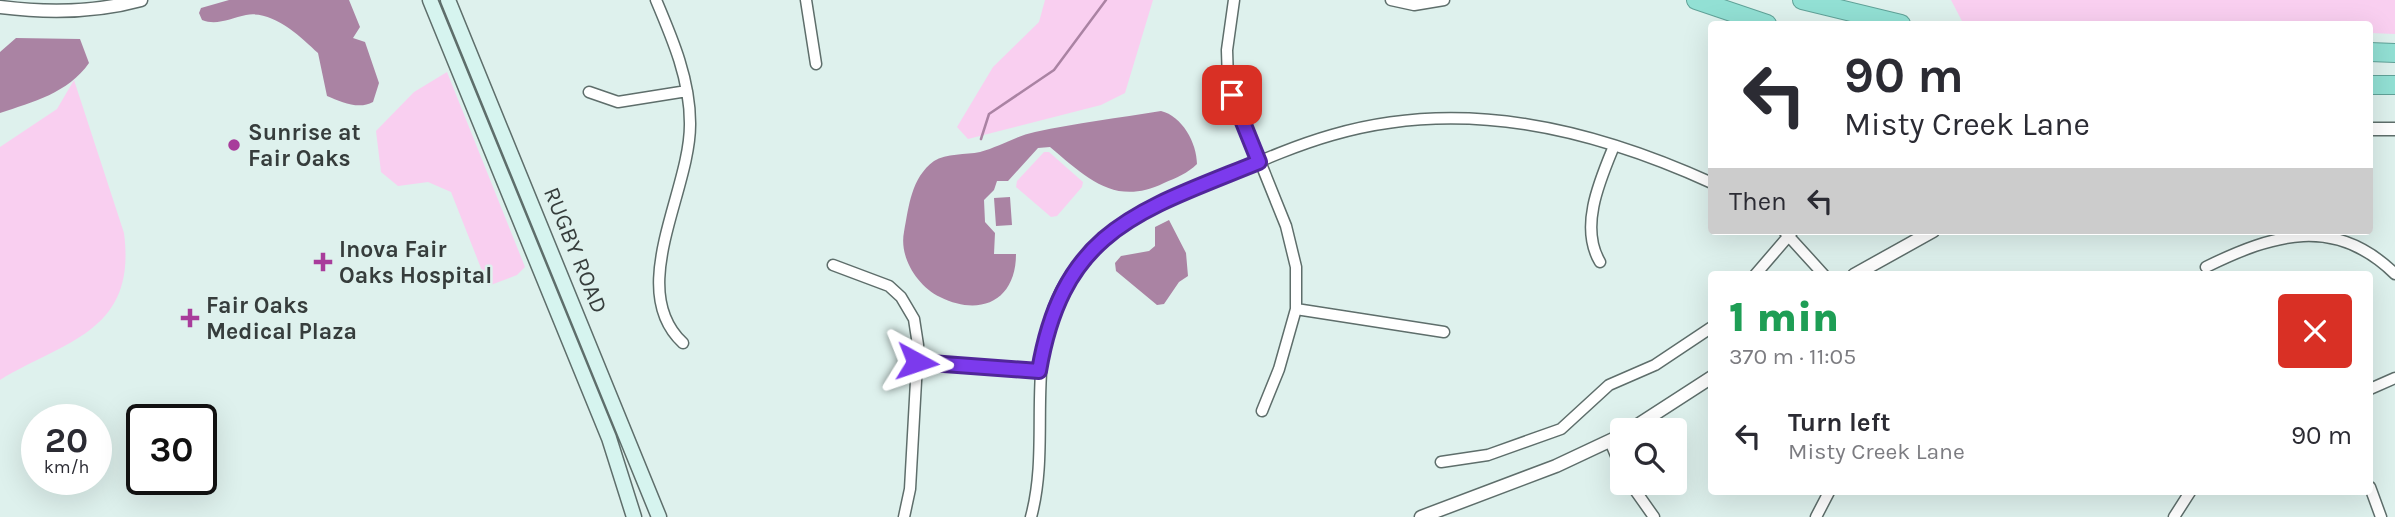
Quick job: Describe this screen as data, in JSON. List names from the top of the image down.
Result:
{
  "streets": {
    "main road": ["RUGBY ROAD"]
  },
  "places": {
    "other": ["Sunrise at Fair Oaks"],
    "health": ["Inova Fair Oaks Hospital", "Fair Oaks Medical Plaza"]
  },
  "page": {
    "turn": ["90 m", "Misty Creek Lane"],
    "then": "Then",
    "heading": ["1 min", "370 m · 11:05"],
    "list": [
      {
        "name": "Turn left",
        "note": "Misty Creek Lane",
        "value": "90 m"
      }
    ],
    "speed": "20 km/h",
    "limit": "30"
  }
}
